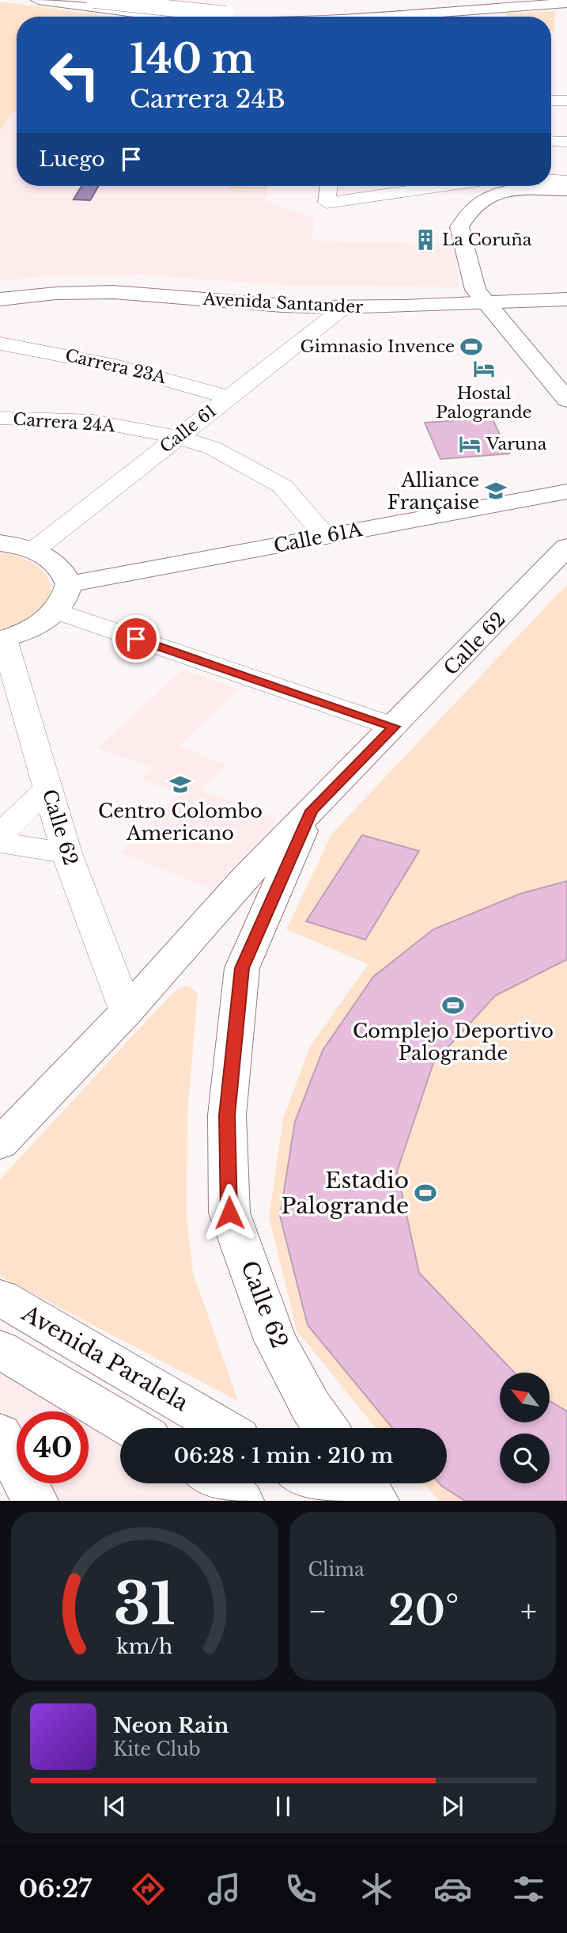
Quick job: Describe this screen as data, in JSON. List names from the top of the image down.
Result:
{
  "streets": {
    "main road": [
      "Avenida Santander",
      "Calle 61A",
      "Calle 62",
      "Avenida Paralela"
    ],
    "street": ["Carrera 23A", "Carrera 24A", "Calle 61"]
  },
  "crossings": [
    ["Avenida Santander", "Calle 61"],
    ["Carrera 23A", "Calle 61"],
    ["Carrera 24A", "Calle 61"],
    ["Carrera 24A", "Calle 61A"]
  ],
  "places": {
    "building": ["La Coruña"],
    "sports": ["Gimnasio Invence", "Complejo Deportivo Palogrande", "Estadio Palogrande"],
    "hotel": ["Hostal Palogrande", "Varuna"],
    "school or university": ["Alliance Française", "Centro Colombo Americano"]
  },
  "north": "top left",
  "page": {
    "turn": ["140 m", "Carrera 24B"],
    "then": "Luego",
    "limit": "40",
    "trip": "06:28 · 1 min · 210 m",
    "tile": "Clima",
    "heat": ["−", "20°", "+"],
    "song": ["Neon Rain", "Kite Club"],
    "tabs": "06:27",
    "gauge": ["31", "km/h"]
  }
}
